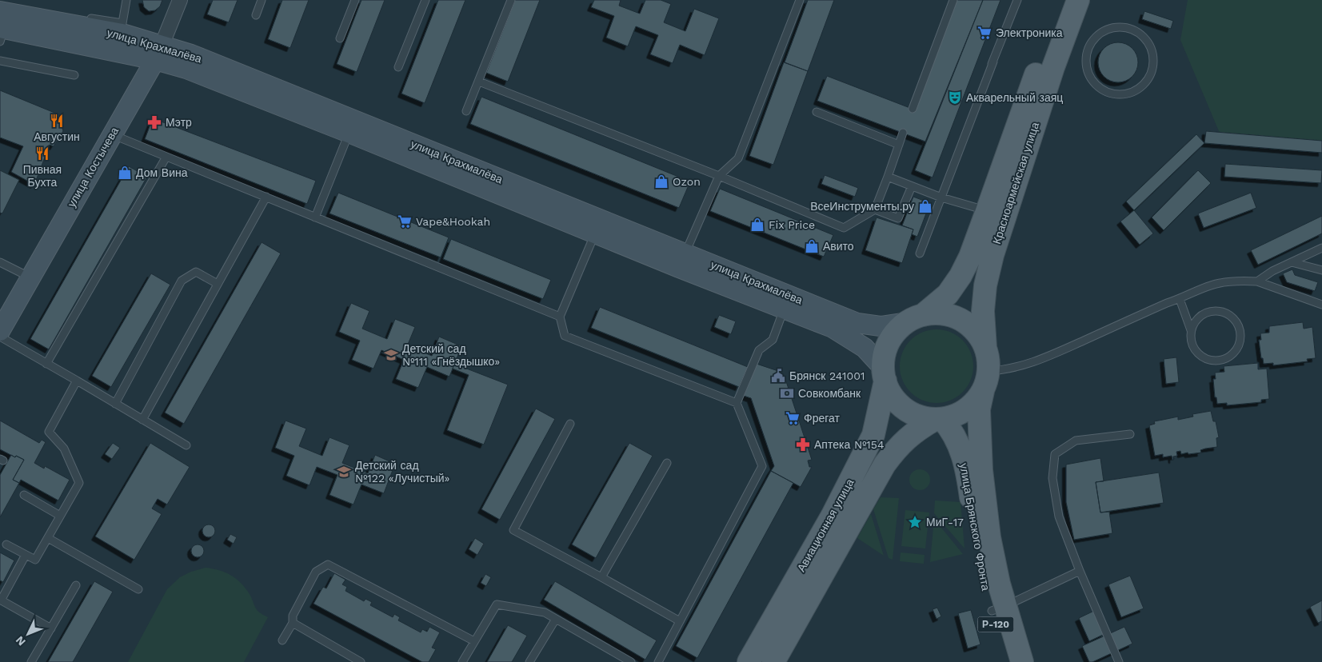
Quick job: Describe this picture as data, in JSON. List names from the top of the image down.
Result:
{
  "streets": {
    "main road": [
      "улица Крахмалёва",
      "улица Костычева",
      "Красноармейская улица",
      "Авиационная улица",
      "улица Брянского Фронта",
      "Р-120"
    ]
  },
  "crossings": [
    ["улица Крахмалёва", "улица Костычева"],
    ["улица Крахмалёва", "Красноармейская улица"],
    ["улица Крахмалёва", "Авиационная улица"],
    ["улица Крахмалёва", "улица Брянского Фронта"],
    ["Красноармейская улица", "Авиационная улица"],
    ["Красноармейская улица", "улица Брянского Фронта"],
    ["Авиационная улица", "улица Брянского Фронта"]
  ],
  "places": {
    "supermarket": ["Электроника", "Vape&Hookah", "Фрегат"],
    "theatre": ["Акварельный заяц"],
    "restaurant": ["Августин", "Пивная Бухта"],
    "pharmacy": ["Мэтр", "Аптека №154"],
    "shop": [
      "Дом Вина",
      "Ozon",
      "ВсеИнструменты.ру",
      "Fix Price",
      "Авито"
    ],
    "school or university": ["Детский сад №111 «Гнёздышко»", "Детский сад №122 «Лучистый»"],
    "public building": ["Брянск 241001"],
    "bank": ["Совкомбанк"],
    "place": ["МиГ-17"]
  },
  "north": "bottom left"
}
